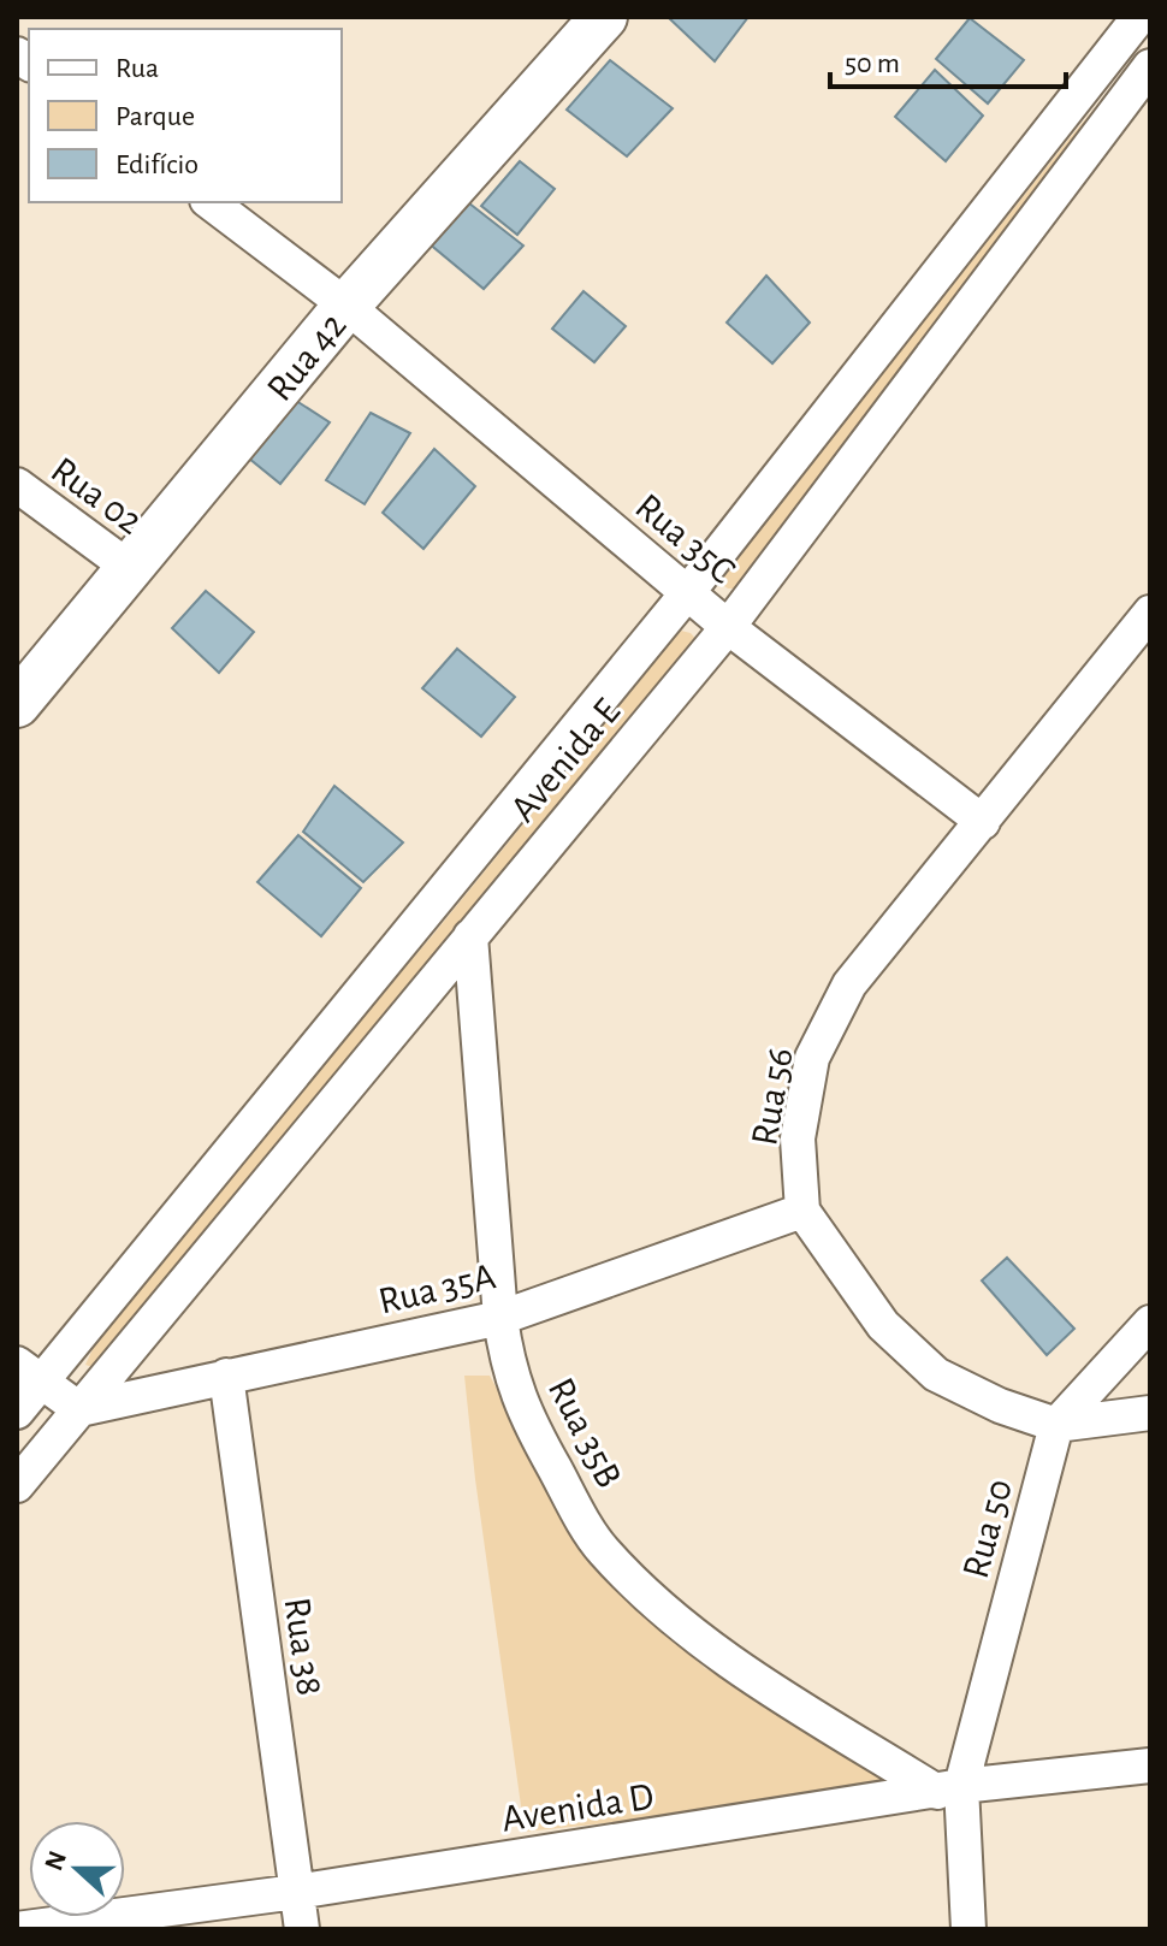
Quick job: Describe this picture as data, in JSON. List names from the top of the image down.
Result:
{
  "streets": {
    "street": [
      "Rua 42",
      "Rua 02",
      "Rua 35C",
      "Avenida E",
      "Rua 56",
      "Rua 35A",
      "Rua 35B",
      "Rua 50",
      "Rua 38",
      "Avenida D"
    ]
  },
  "crossings": [
    ["Rua 42", "Rua 02"],
    ["Rua 42", "Rua 35C"],
    ["Rua 35C", "Avenida E"],
    ["Rua 35C", "Rua 56"],
    ["Avenida E", "Rua 35A"],
    ["Avenida E", "Rua 35B"],
    ["Rua 56", "Rua 35A"],
    ["Rua 35A", "Rua 35B"],
    ["Rua 35A", "Rua 38"],
    ["Rua 35B", "Rua 50"],
    ["Rua 35B", "Avenida D"],
    ["Rua 50", "Avenida D"],
    ["Rua 38", "Avenida D"]
  ],
  "legend": ["Rua", "Parque", "Edifício"],
  "scale_bar": "50 m",
  "north": "left"
}
